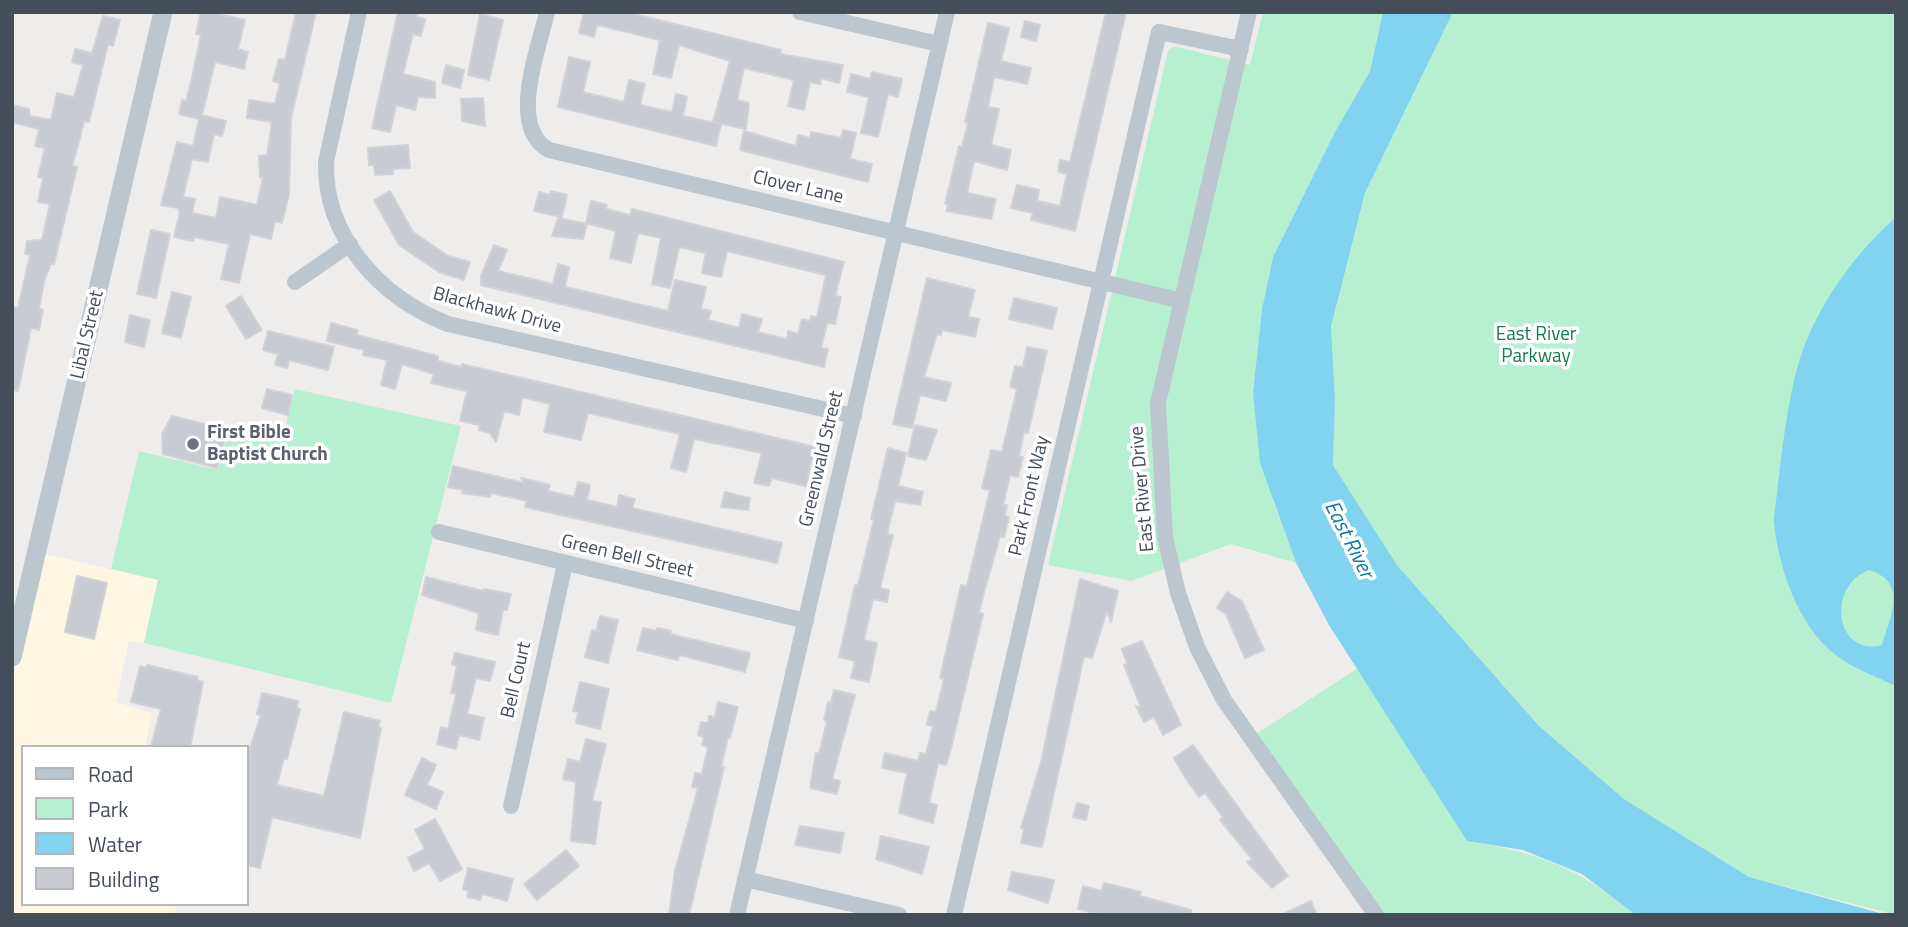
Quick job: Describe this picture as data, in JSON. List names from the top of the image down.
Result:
{
  "streets": {
    "street": [
      "Clover Lane",
      "Blackhawk Drive",
      "Libal Street",
      "Greenwald Street",
      "East River Drive",
      "Park Front Way",
      "Green Bell Street",
      "Bell Court"
    ]
  },
  "crossings": [
    ["Clover Lane", "Greenwald Street"],
    ["Clover Lane", "East River Drive"],
    ["Clover Lane", "Park Front Way"],
    ["Blackhawk Drive", "Greenwald Street"],
    ["Greenwald Street", "Green Bell Street"],
    ["East River Drive", "Park Front Way"],
    ["Green Bell Street", "Bell Court"]
  ],
  "water": ["East River"],
  "parks": ["East River Parkway"],
  "places": ["First Bible Baptist Church"],
  "legend": [
    "Road",
    "Park",
    "Water",
    "Building"
  ]
}
